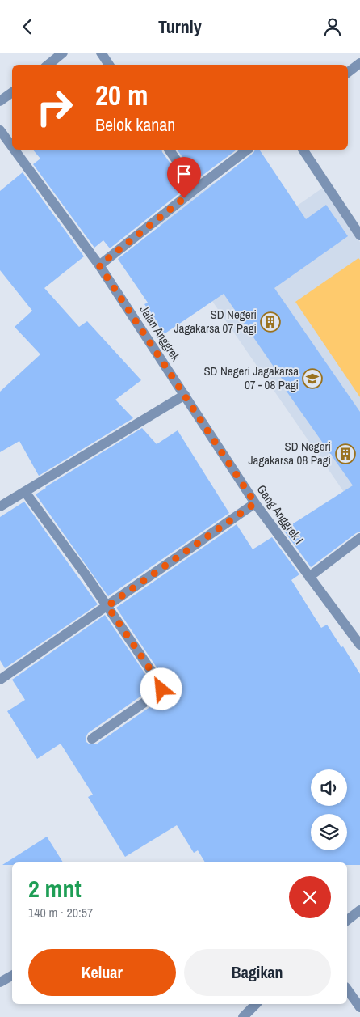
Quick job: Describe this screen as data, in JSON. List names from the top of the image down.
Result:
{
  "streets": {
    "street": ["Jalan Anggrek", "Gang Anggrek I"]
  },
  "crossings": [
    ["Jalan Anggrek", "Gang Anggrek I"]
  ],
  "places": {
    "building": ["SD Negeri Jagakarsa 07 Pagi", "SD Negeri Jagakarsa 08 Pagi"],
    "school or university": ["SD Negeri Jagakarsa 07 - 08 Pagi"]
  },
  "page": {
    "header": "Turnly",
    "turn": ["20 m", "Belok kanan"],
    "heading": ["2 mnt", "140 m · 20:57"],
    "buttons": ["Keluar", "Bagikan"]
  }
}
